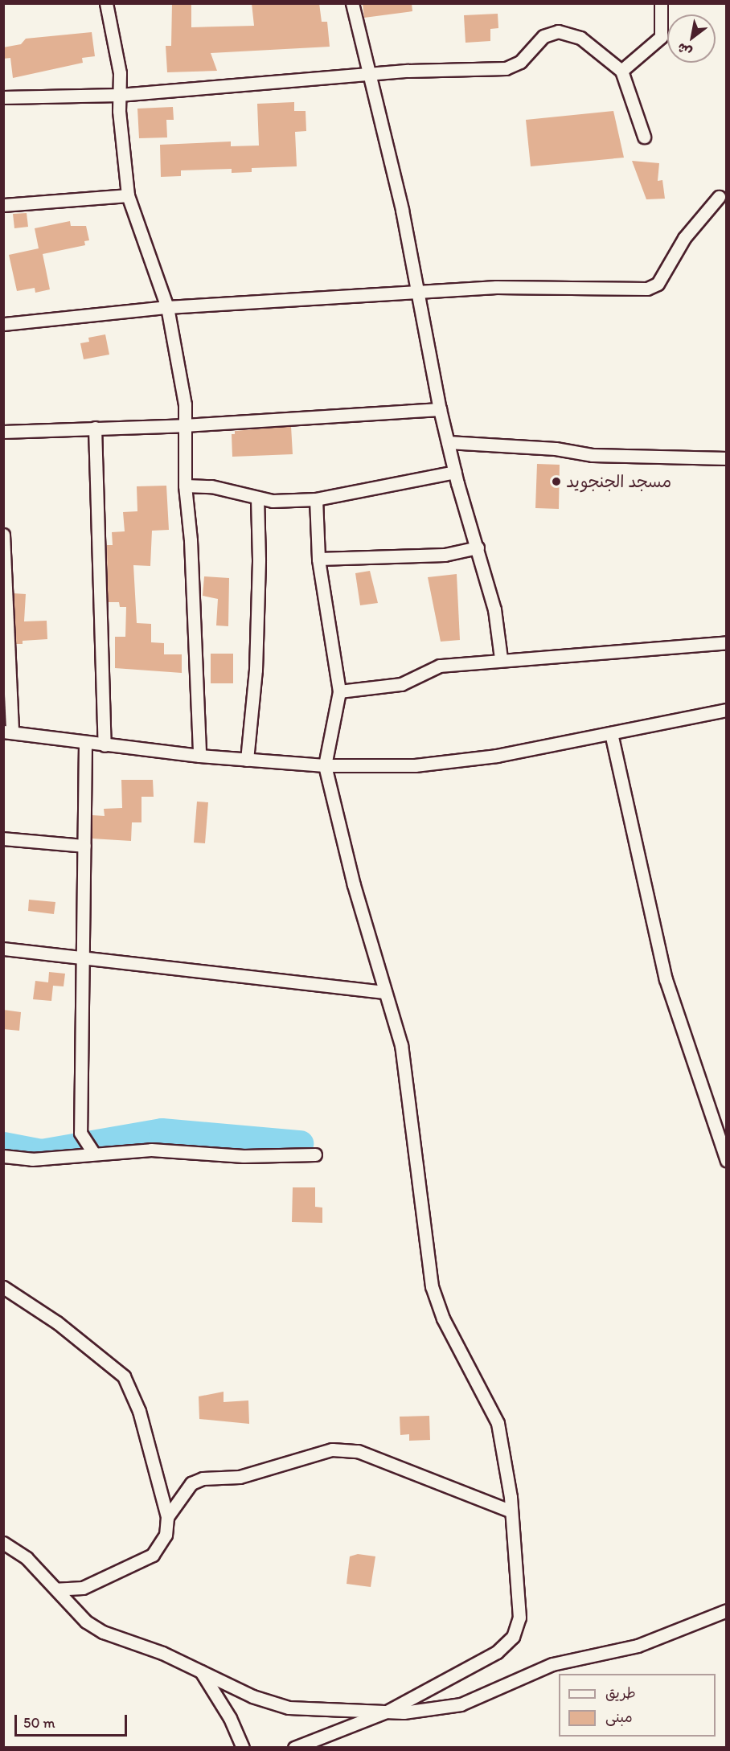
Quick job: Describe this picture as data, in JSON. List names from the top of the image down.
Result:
{
  "places": ["مسجد الجنجويد"],
  "legend": ["طريق", "مبنى"],
  "scale_bar": "50 m",
  "north": "bottom left"
}
